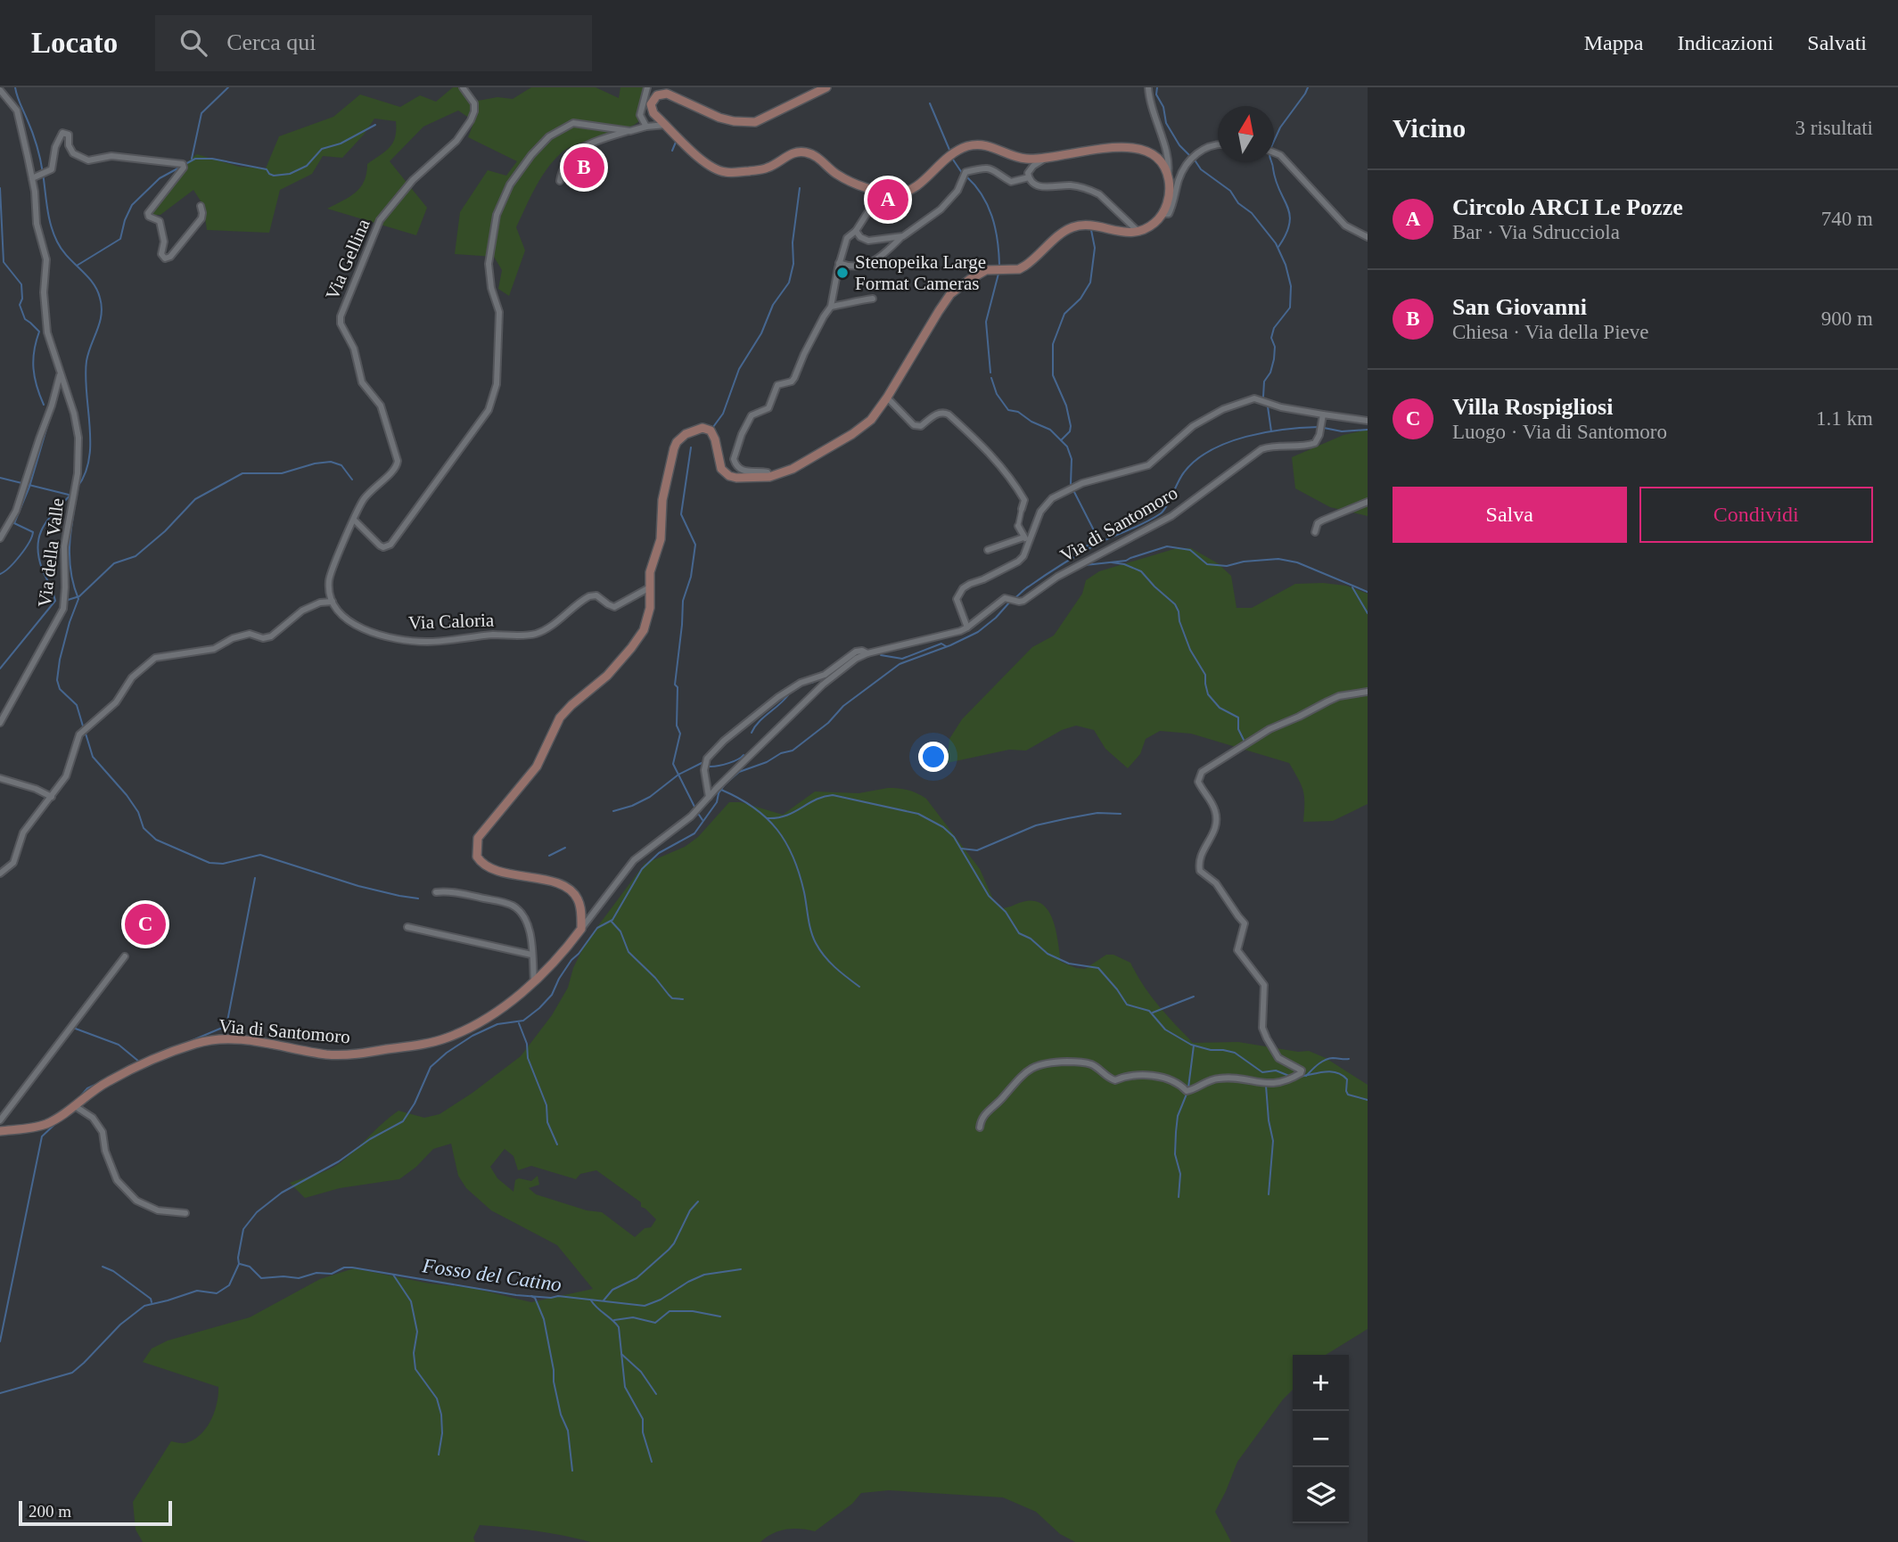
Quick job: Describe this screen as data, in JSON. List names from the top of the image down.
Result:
{
  "streets": {
    "main road": ["Via di Santomoro"],
    "street": ["Via Gellina", "Via della Valle", "Via Caloria"]
  },
  "water": ["Fosso del Catino"],
  "places": ["Stenopeika Large Format Cameras"],
  "scale_bar": "200 m",
  "north": "top",
  "page": {
    "header": "Locato",
    "search": "Cerca qui",
    "nav": ["Mappa", "Indicazioni", "Salvati"],
    "heading": ["Vicino", "3 risultati"],
    "pins": ["B", "A", "C"],
    "list": [
      {
        "mark": "A",
        "name": "Circolo ARCI Le Pozze",
        "note": "Bar · Via Sdrucciola",
        "value": "740 m"
      },
      {
        "mark": "B",
        "name": "San Giovanni",
        "note": "Chiesa · Via della Pieve",
        "value": "900 m"
      },
      {
        "mark": "C",
        "name": "Villa Rospigliosi",
        "note": "Luogo · Via di Santomoro",
        "value": "1.1 km"
      }
    ],
    "buttons": ["Salva", "Condividi"],
    "map_buttons": ["+", "−"],
    "scale": "200 m"
  }
}
